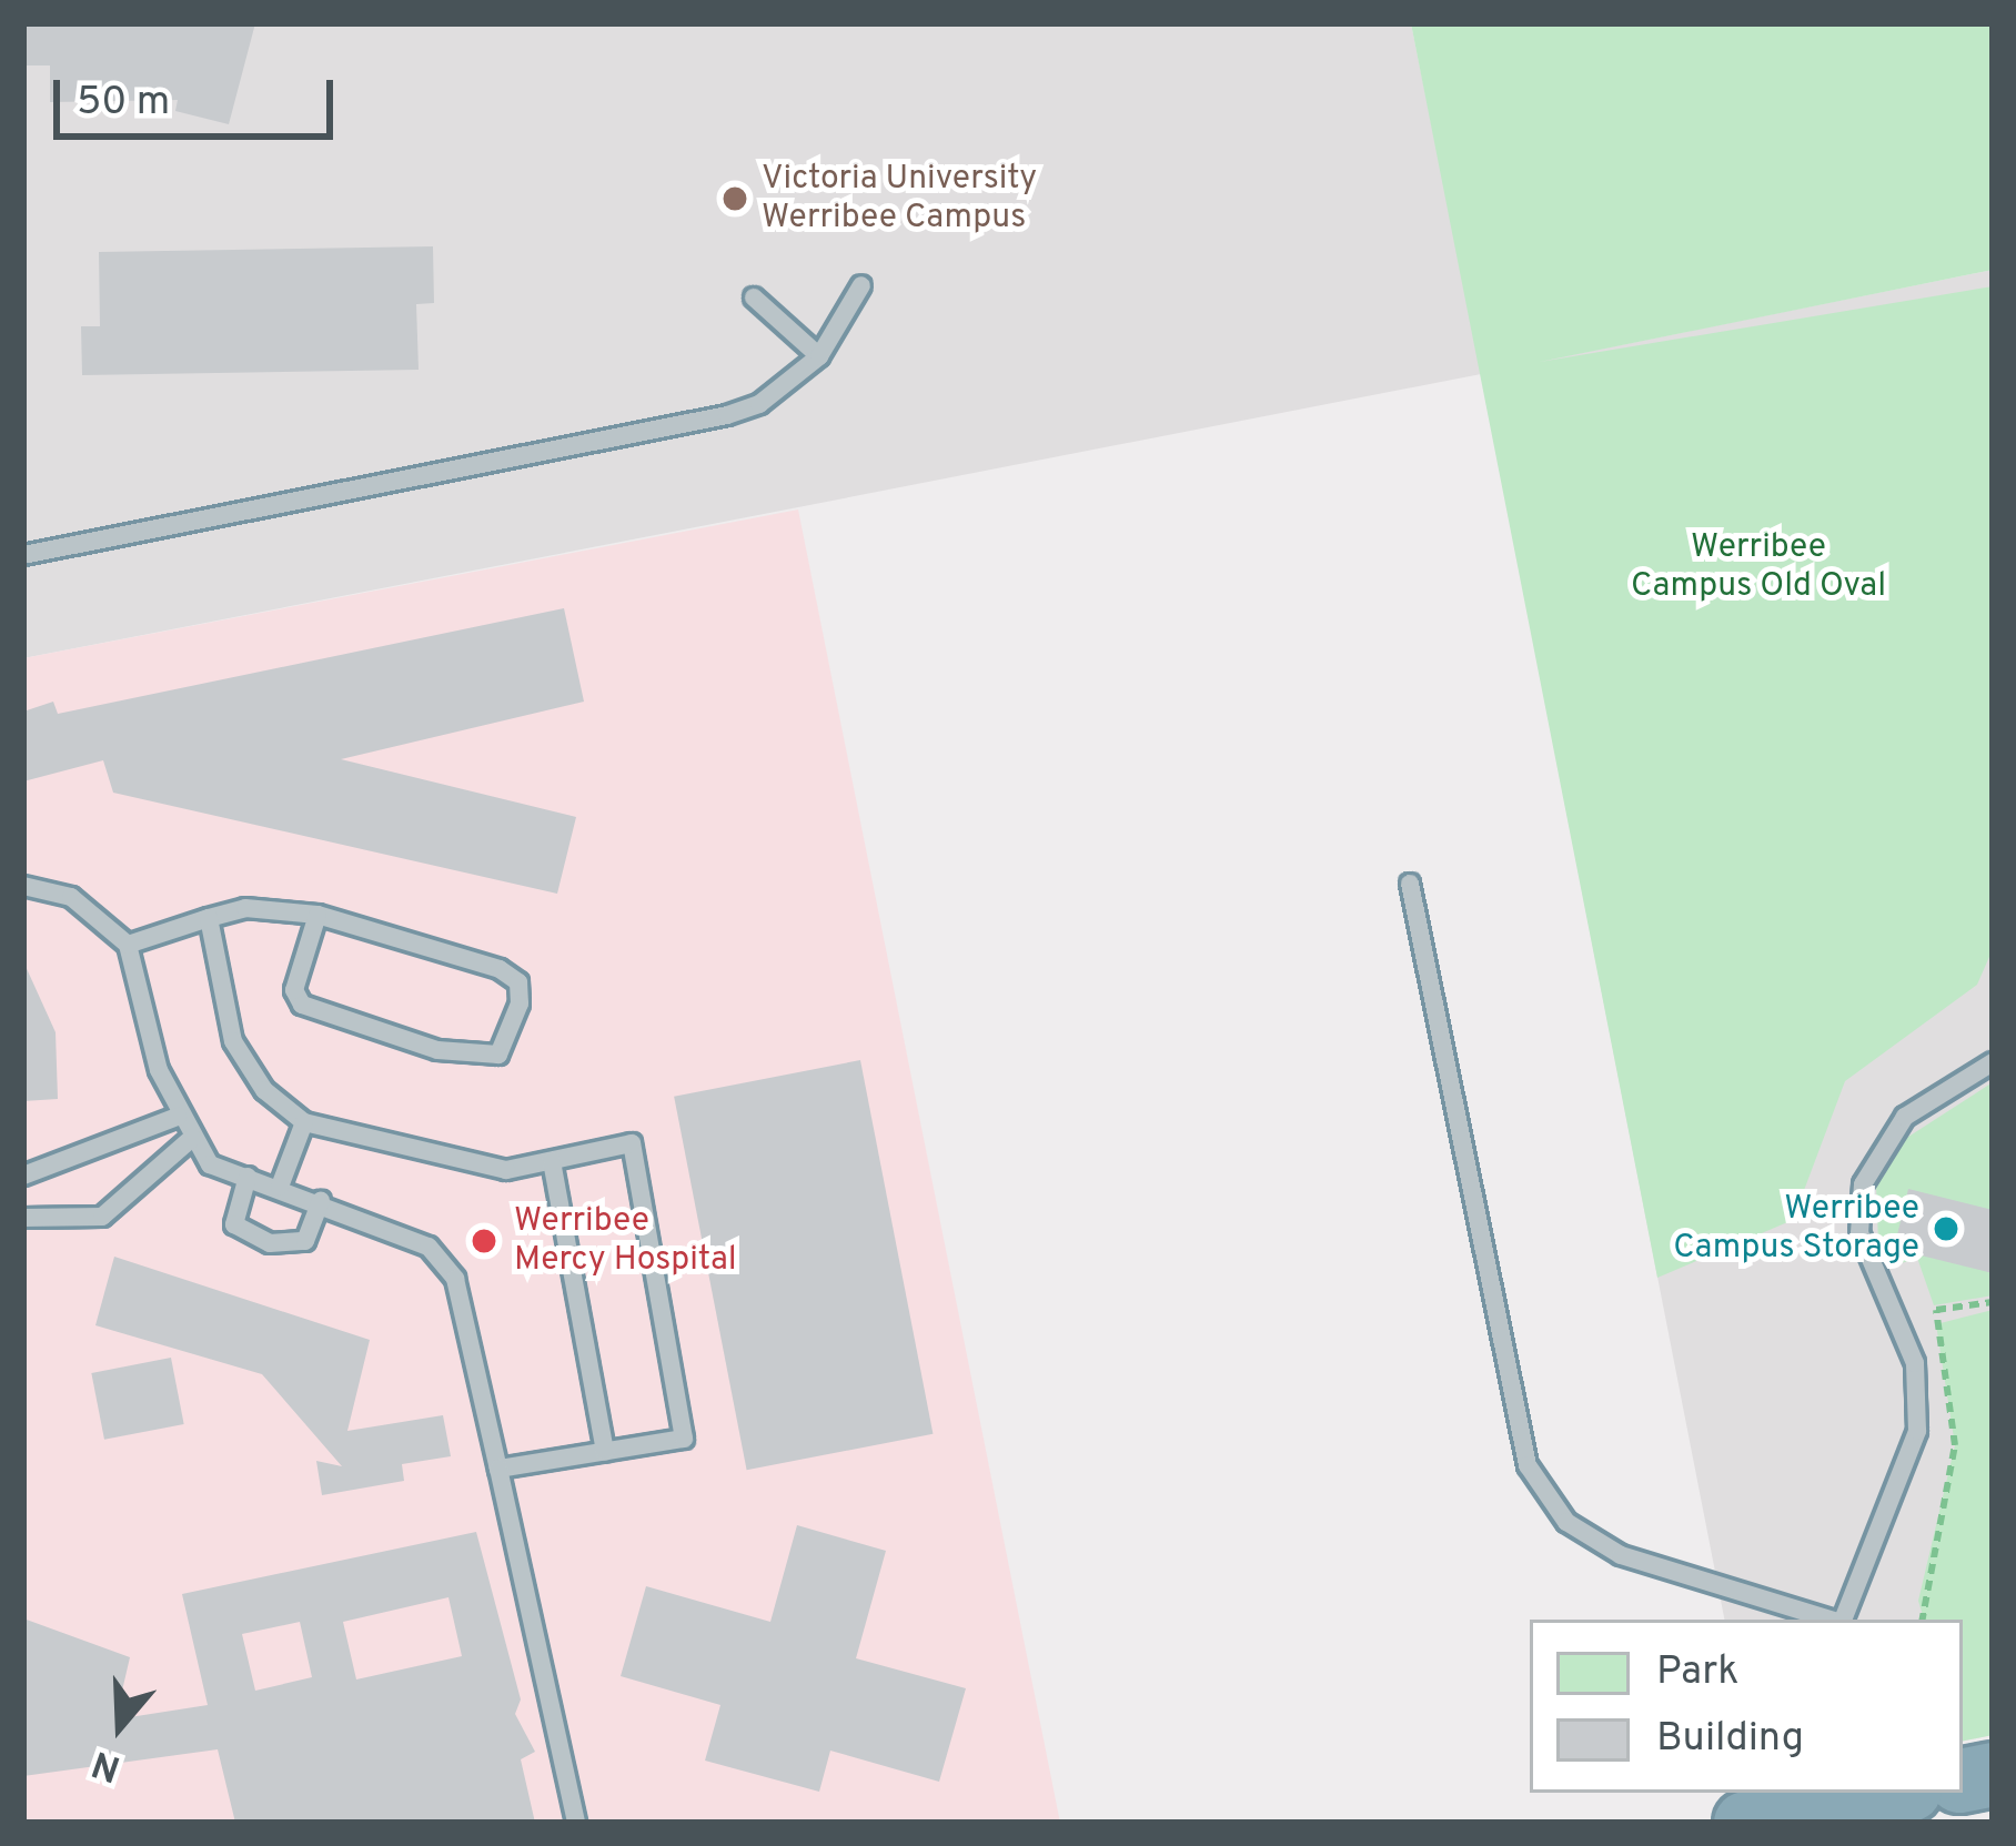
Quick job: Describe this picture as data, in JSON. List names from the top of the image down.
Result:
{
  "parks": ["Werribee Campus Old Oval"],
  "places": ["Victoria University Werribee Campus", "Werribee Campus Storage", "Werribee Mercy Hospital"],
  "legend": ["Park", "Building"],
  "scale_bar": "50 m",
  "north": "bottom"
}
